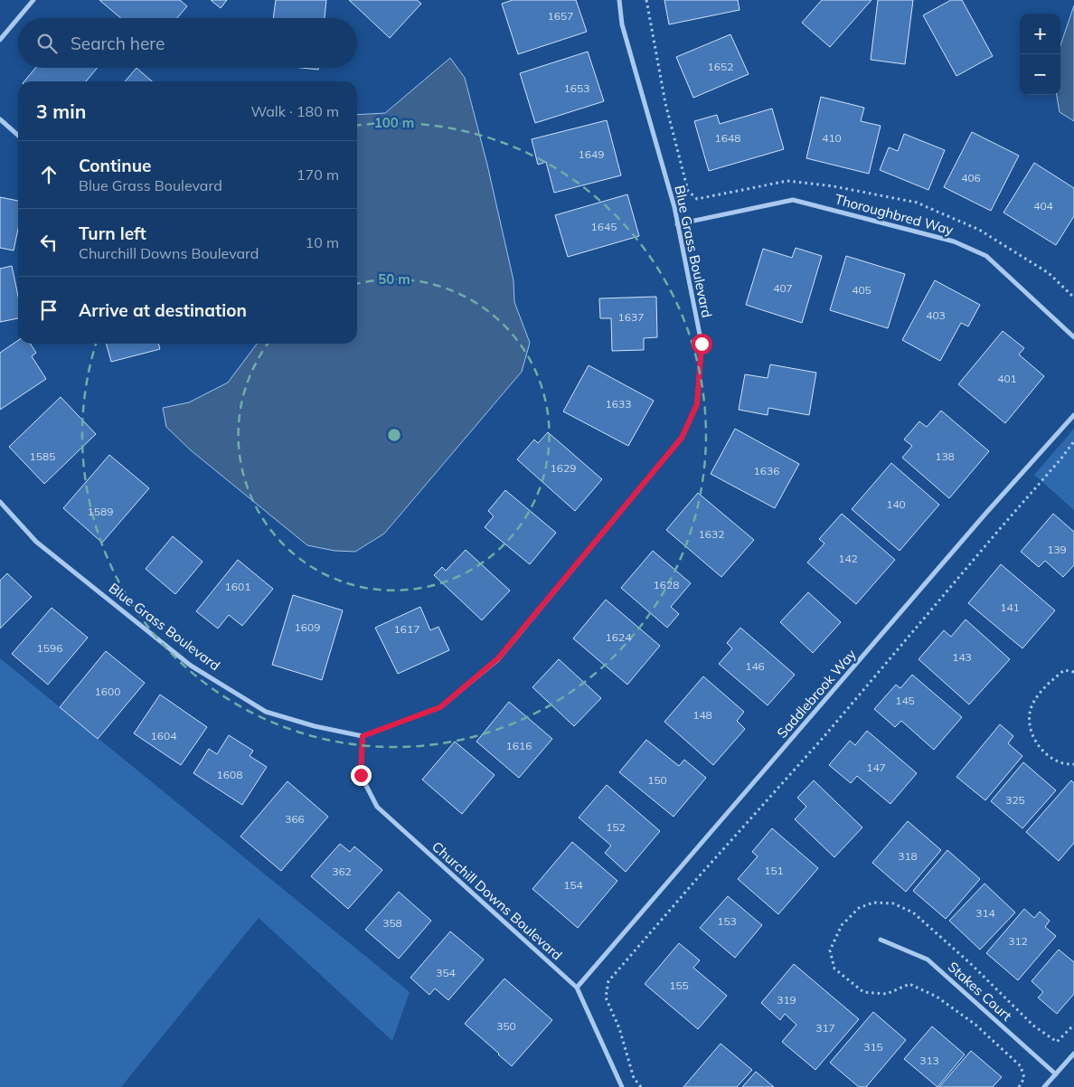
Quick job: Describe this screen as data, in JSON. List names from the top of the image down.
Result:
{
  "streets": {
    "street": [
      "Thoroughbred Way",
      "Blue Grass Boulevard",
      "Saddlebrook Way",
      "Churchill Downs Boulevard",
      "Stakes Court"
    ]
  },
  "crossings": [
    ["Thoroughbred Way", "Blue Grass Boulevard"],
    ["Blue Grass Boulevard", "Churchill Downs Boulevard"],
    ["Saddlebrook Way", "Churchill Downs Boulevard"]
  ],
  "house_numbers": [
    "1657",
    "1652",
    "1653",
    "1648",
    "410",
    "1649",
    "406",
    "404",
    "1645",
    "407",
    "405",
    "403",
    "1637",
    "401",
    "1633",
    "1585",
    "138",
    "1629",
    "1636",
    "140",
    "1589",
    "1632",
    "139",
    "142",
    "1628",
    "1601",
    "141",
    "1609",
    "1617",
    "1624",
    "1596",
    "143",
    "146",
    "1600",
    "145",
    "148",
    "1604",
    "1616",
    "147",
    "1608",
    "150",
    "325",
    "366",
    "152",
    "318",
    "151",
    "362",
    "154",
    "314",
    "153",
    "358",
    "312",
    "354",
    "155",
    "319",
    "350",
    "317",
    "315",
    "313"
  ],
  "page": {
    "map_buttons": ["+", "−"],
    "search": "Search here",
    "heading": ["3 min", "Walk · 180 m"],
    "list": [
      ["Continue", "Blue Grass Boulevard", "170 m"],
      ["Turn left", "Churchill Downs Boulevard", "10 m"],
      "Arrive at destination"
    ]
  },
  "rings": ["100 m", "50 m"]
}
